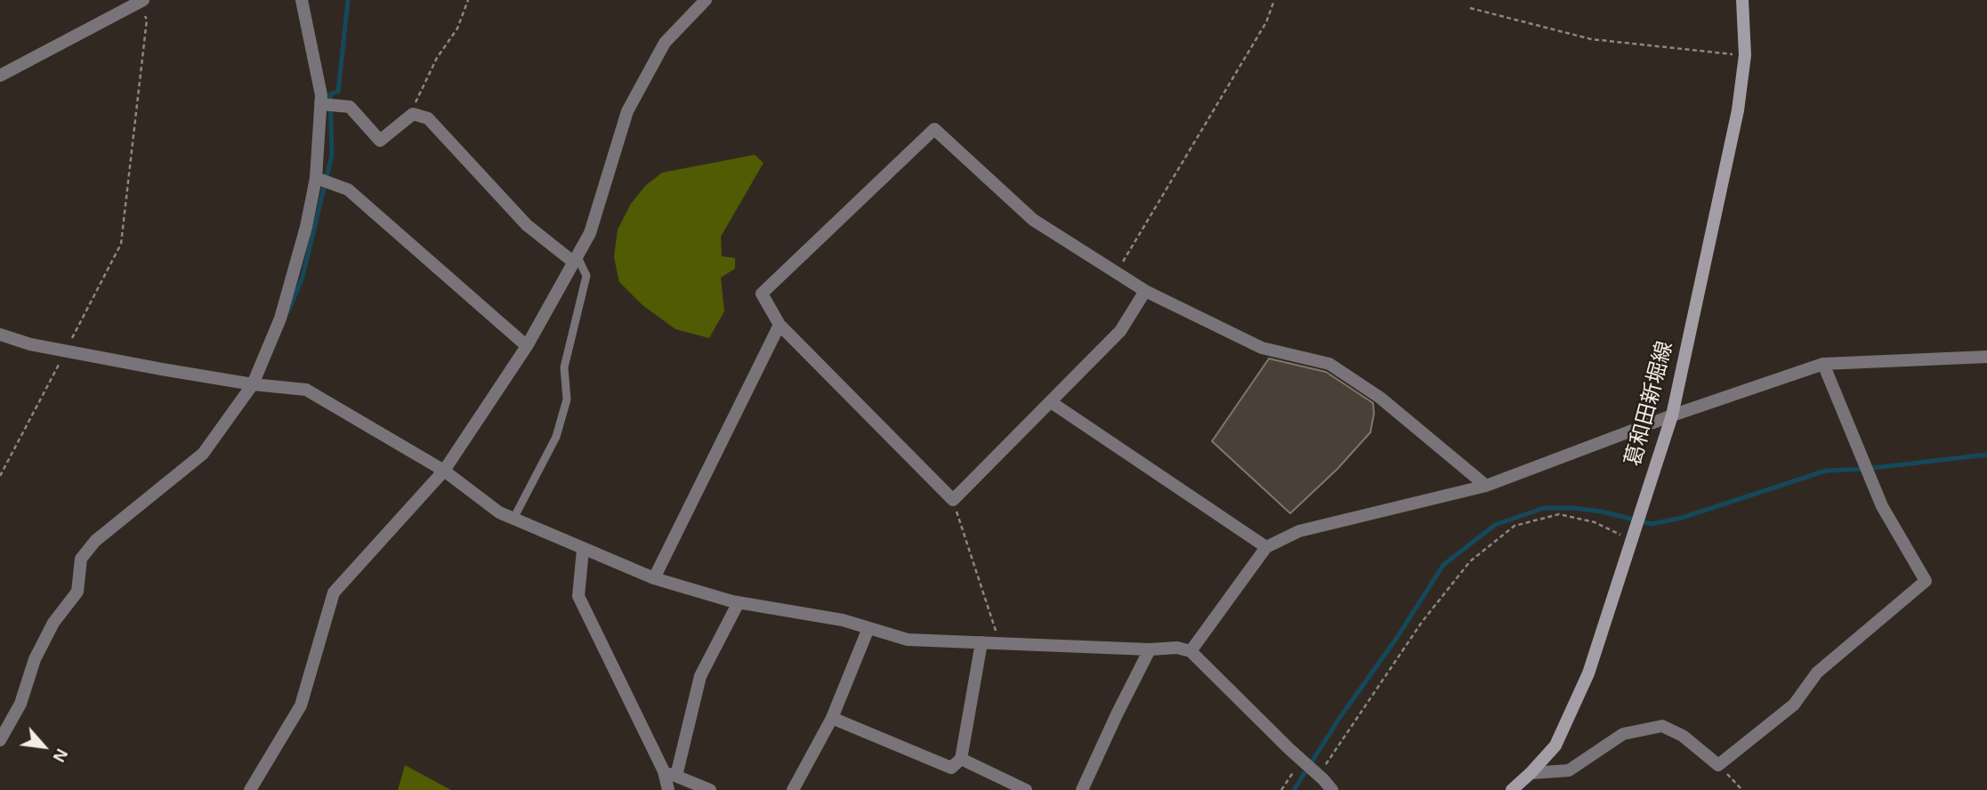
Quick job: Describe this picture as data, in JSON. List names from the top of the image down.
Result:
{
  "streets": {
    "main road": ["葛和田新堀線"]
  },
  "north": "bottom right"
}
